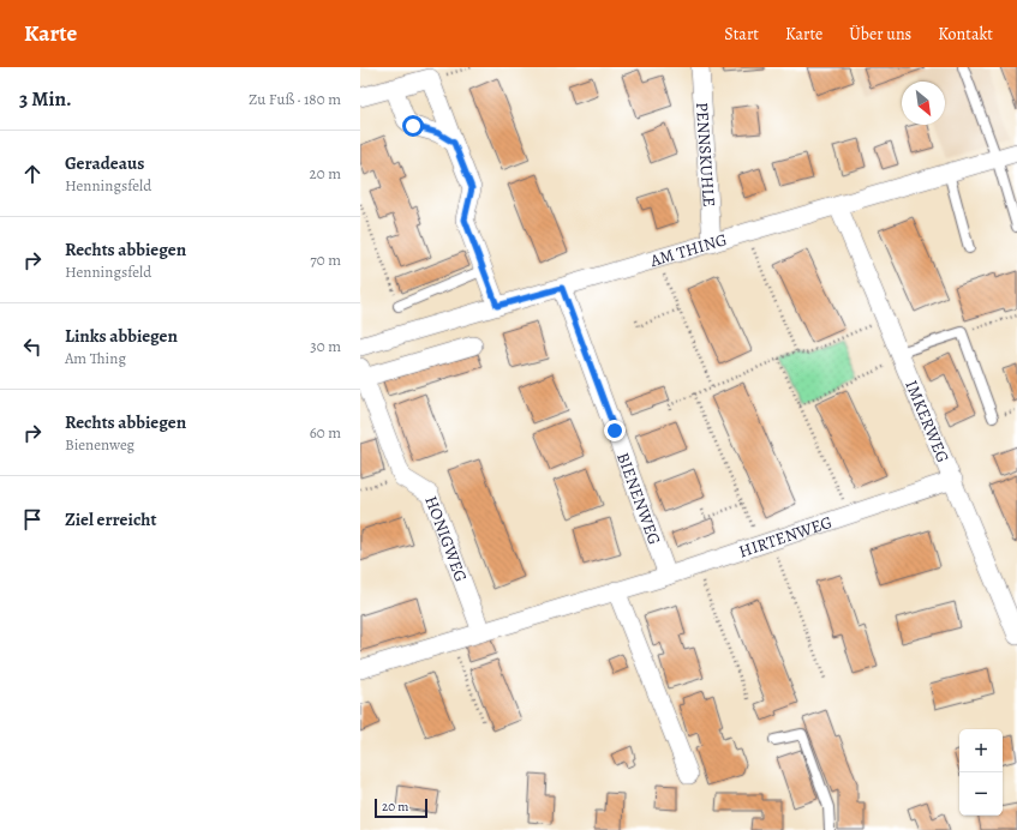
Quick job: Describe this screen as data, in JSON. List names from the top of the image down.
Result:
{
  "streets": {
    "street": [
      "PENNSKUHLE",
      "AM THING",
      "IMKERWEG",
      "BIENENWEG",
      "HIRTENWEG",
      "HONIGWEG"
    ]
  },
  "crossings": [
    ["PENNSKUHLE", "AM THING"],
    ["AM THING", "IMKERWEG"],
    ["AM THING", "BIENENWEG"],
    ["IMKERWEG", "HIRTENWEG"],
    ["BIENENWEG", "HIRTENWEG"],
    ["HIRTENWEG", "HONIGWEG"]
  ],
  "scale_bar": "20 m",
  "north": "bottom right",
  "page": {
    "header": "Karte",
    "nav": [
      "Start",
      "Karte",
      "Über uns",
      "Kontakt"
    ],
    "heading": ["3 Min.", "Zu Fuß · 180 m"],
    "list": [
      ["Geradeaus", "Henningsfeld", "20 m"],
      ["Rechts abbiegen", "Henningsfeld", "70 m"],
      ["Links abbiegen", "Am Thing", "30 m"],
      ["Rechts abbiegen", "Bienenweg", "60 m"],
      "Ziel erreicht"
    ],
    "map_buttons": ["+", "−"],
    "scale": "20 m"
  }
}
